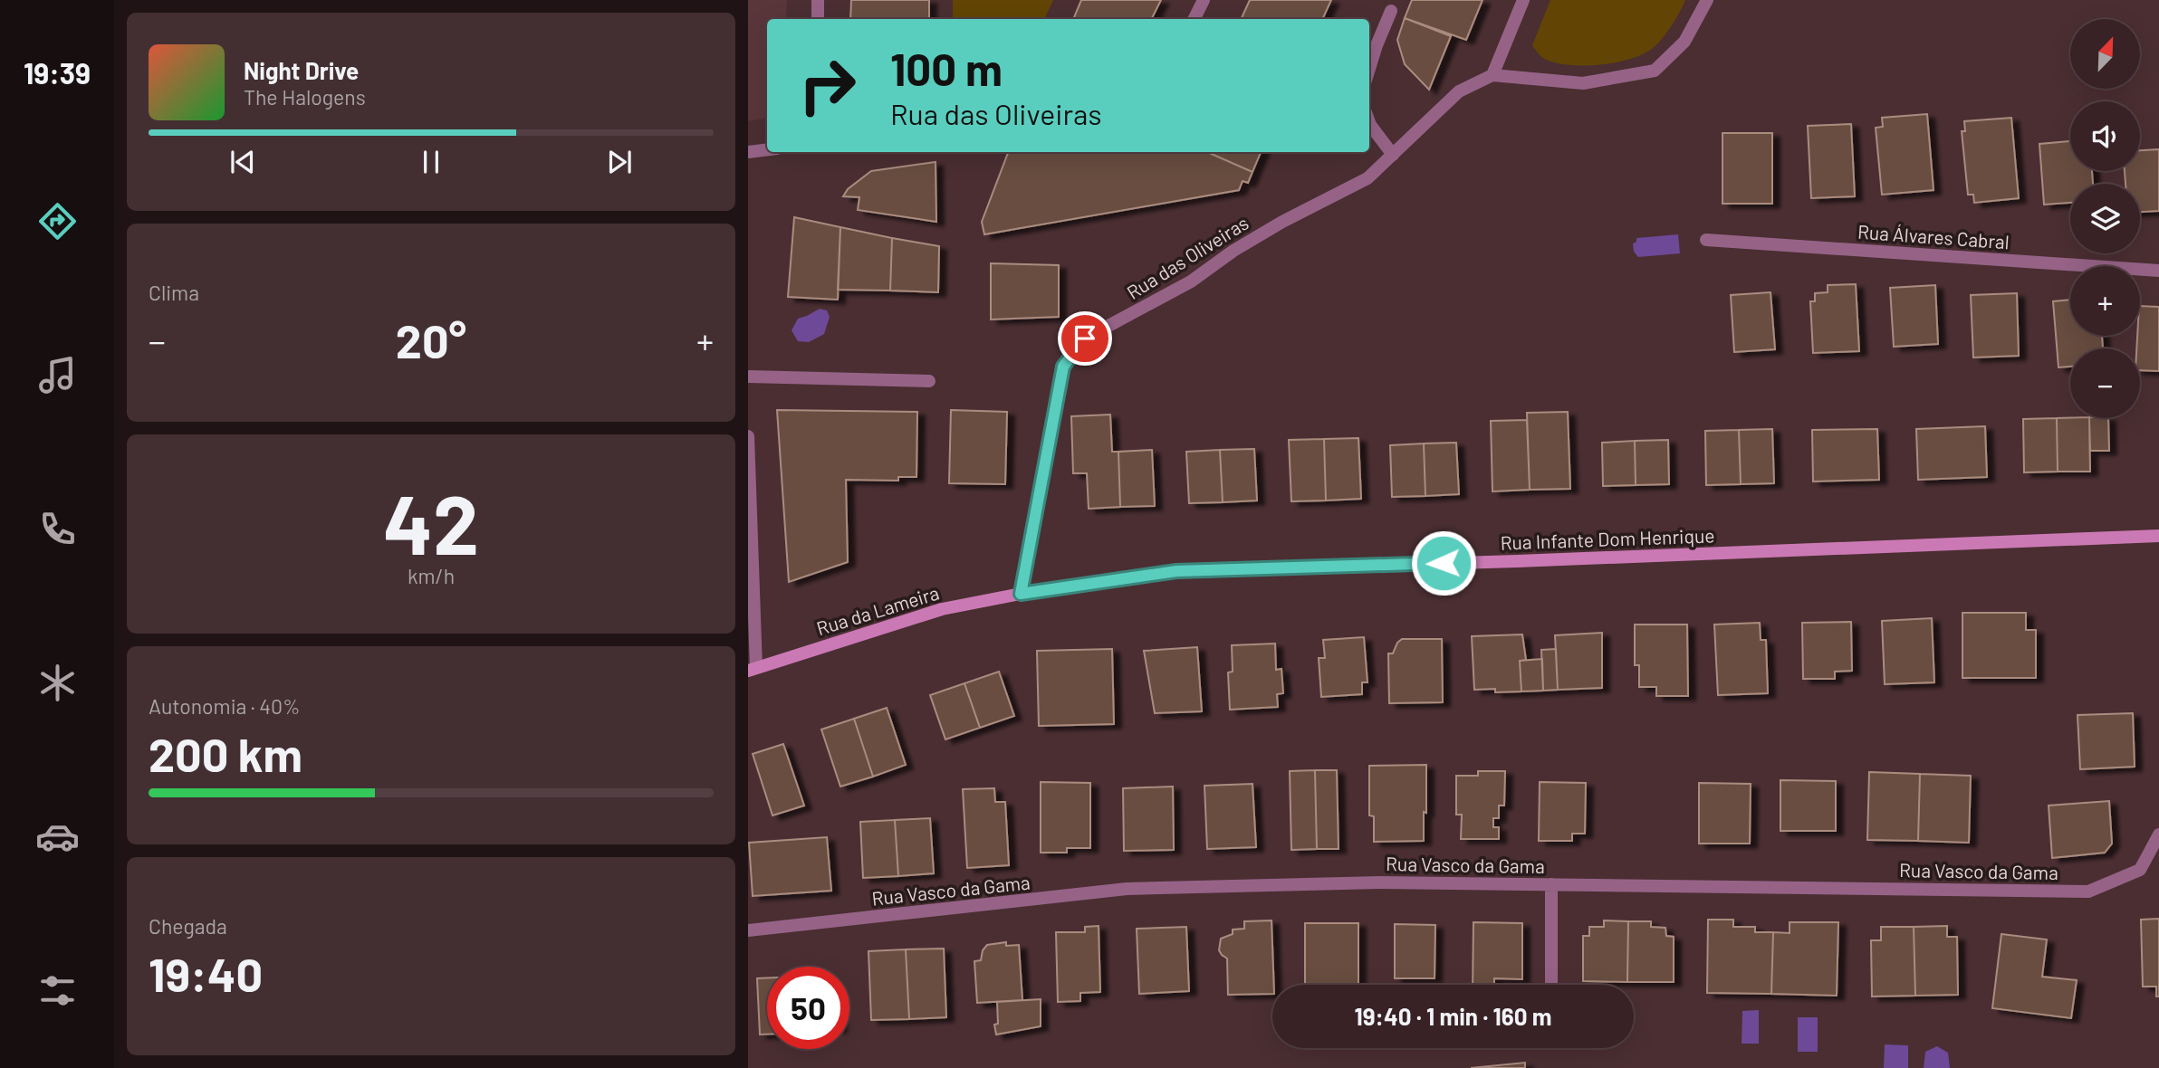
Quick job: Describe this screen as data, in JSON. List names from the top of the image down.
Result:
{
  "streets": {
    "main road": ["Rua Infante Dom Henrique", "Rua da Lameira"],
    "street": ["Rua Álvares Cabral", "Rua das Oliveiras", "Rua Vasco da Gama"]
  },
  "crossings": [
    ["Rua das Oliveiras", "Rua Infante Dom Henrique"],
    ["Rua das Oliveiras", "Rua da Lameira"],
    ["Rua Infante Dom Henrique", "Rua da Lameira"]
  ],
  "north": "top right",
  "page": {
    "tabs": "19:39",
    "map_buttons": ["+", "−"],
    "turn": ["100 m", "Rua das Oliveiras"],
    "song": ["Night Drive", "The Halogens"],
    "tile": [
      "Clima",
      ["42", "km/h"],
      ["Autonomia · 40%", "200 km"],
      ["Chegada", "19:40"]
    ],
    "heat": ["−", "20°", "+"],
    "limit": "50",
    "trip": "19:40 · 1 min · 160 m"
  }
}
